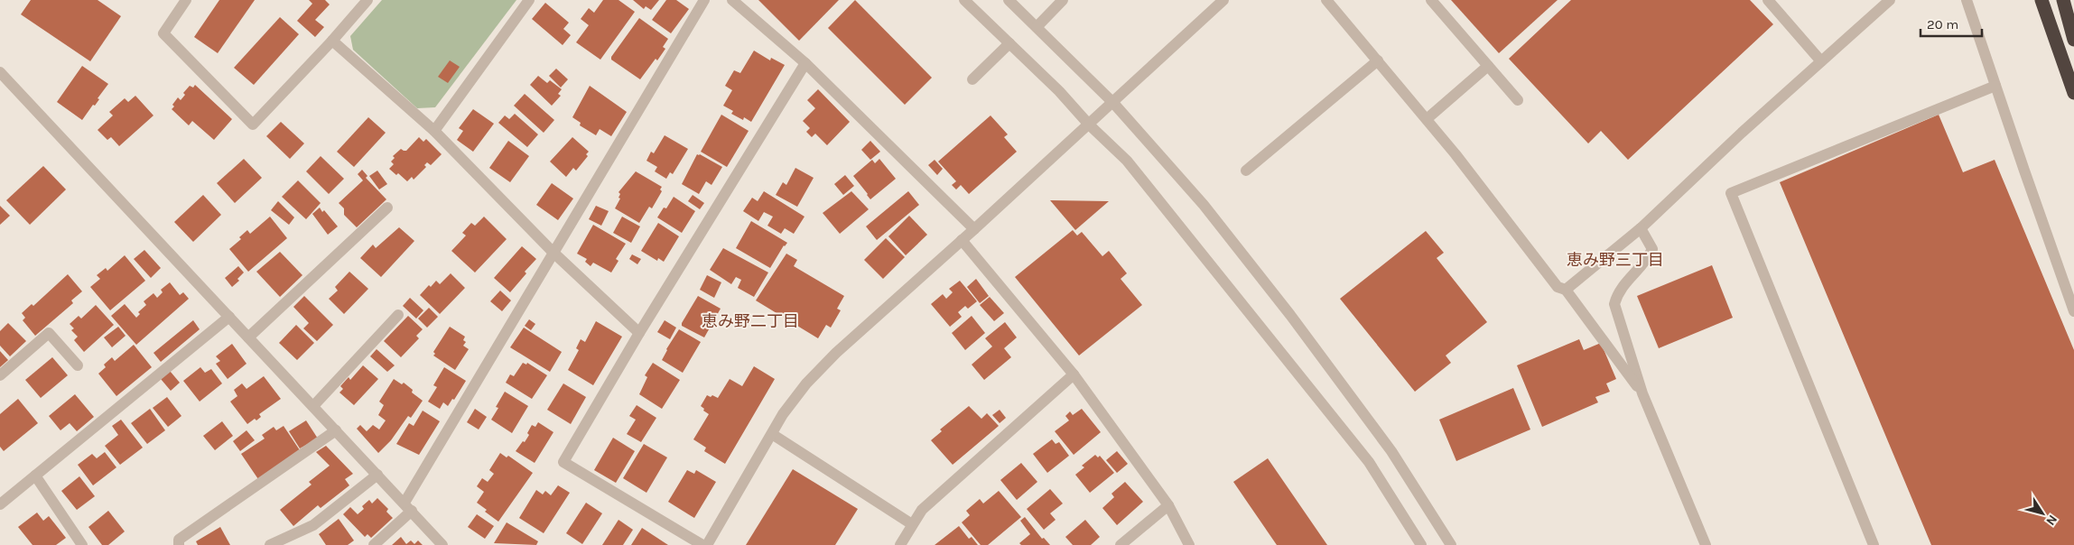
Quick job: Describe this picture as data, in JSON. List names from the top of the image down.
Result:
{
  "districts": ["恵み野三丁目", "恵み野二丁目"],
  "scale_bar": "20 m",
  "north": "bottom right"
}
